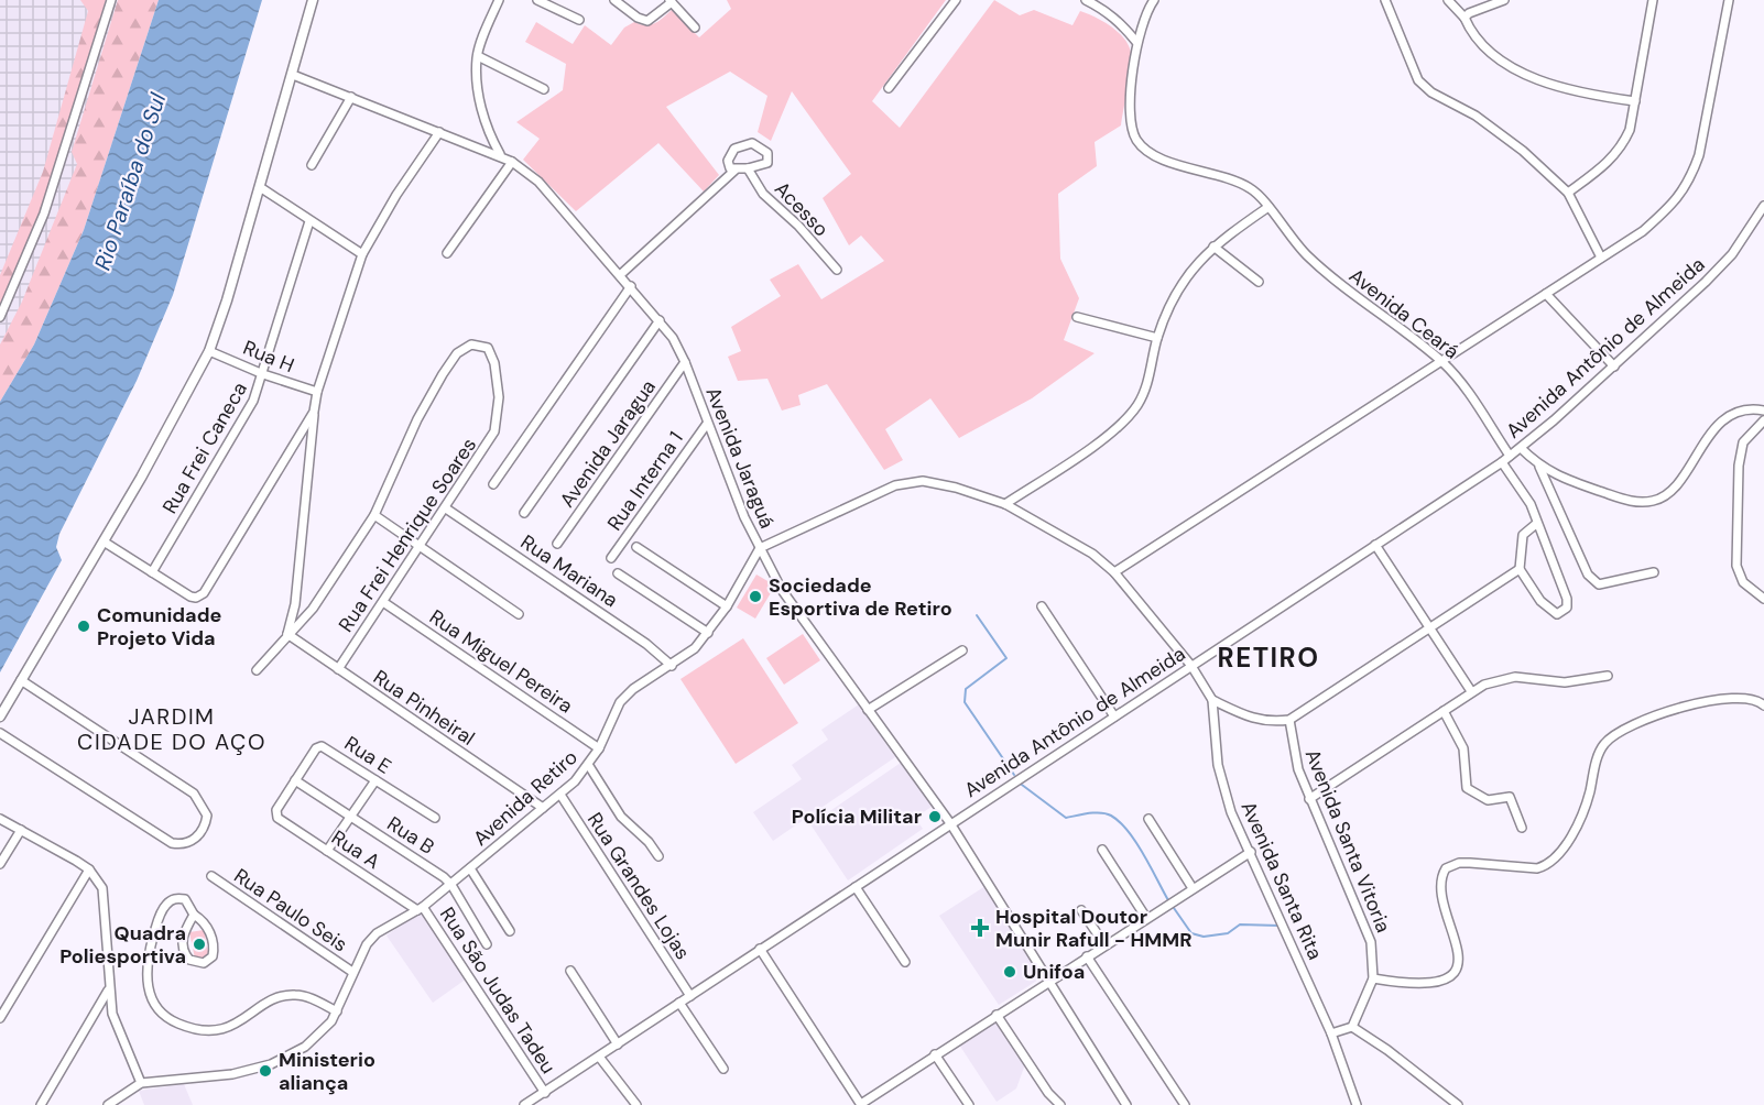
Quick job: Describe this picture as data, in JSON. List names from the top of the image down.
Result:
{
  "streets": {
    "street": [
      "Acesso",
      "Avenida Ceará",
      "Avenida Antônio de Almeida",
      "Rua H",
      "Avenida Jaragua",
      "Rua Frei Caneca",
      "Avenida Jaraguá",
      "Rua Interna 1",
      "Rua Frei Henrique Soares",
      "Rua Mariana",
      "Rua Miguel Pereira",
      "Rua Pinheiral",
      "Rua E",
      "Avenida Retiro",
      "Rua B",
      "Avenida Santa Vitoria",
      "Rua A",
      "Avenida Santa Rita",
      "Rua Grandes Lojas",
      "Rua Paulo Seis",
      "Rua São Judas Tadeu"
    ]
  },
  "crossings": [
    ["Avenida Ceará", "Avenida Antônio de Almeida"],
    ["Avenida Antônio de Almeida", "Avenida Jaraguá"],
    ["Avenida Antônio de Almeida", "Avenida Santa Rita"],
    ["Avenida Antônio de Almeida", "Rua Grandes Lojas"],
    ["Avenida Antônio de Almeida", "Rua São Judas Tadeu"],
    ["Rua H", "Rua Frei Caneca"],
    ["Avenida Jaragua", "Avenida Jaraguá"],
    ["Avenida Jaraguá", "Rua Interna 1"],
    ["Avenida Jaraguá", "Avenida Retiro"],
    ["Rua Frei Henrique Soares", "Rua Mariana"],
    ["Rua Frei Henrique Soares", "Rua Miguel Pereira"],
    ["Rua Frei Henrique Soares", "Rua Pinheiral"],
    ["Rua Mariana", "Avenida Retiro"],
    ["Rua Miguel Pereira", "Avenida Retiro"],
    ["Rua Pinheiral", "Avenida Retiro"],
    ["Rua E", "Rua B"],
    ["Rua E", "Rua A"],
    ["Avenida Retiro", "Rua B"],
    ["Avenida Retiro", "Rua A"],
    ["Avenida Retiro", "Rua Grandes Lojas"],
    ["Avenida Retiro", "Rua Paulo Seis"],
    ["Avenida Retiro", "Rua São Judas Tadeu"],
    ["Rua A", "Rua São Judas Tadeu"]
  ],
  "districts": ["RETIRO", "JARDIM CIDADE DO AÇO"],
  "water": ["Rio Paraíba do Sul"],
  "places": {
    "other": [
      "Sociedade Esportiva de Retiro",
      "Comunidade Projeto Vida",
      "Polícia Militar",
      "Quadra Poliesportiva",
      "Unifoa",
      "Ministerio aliança"
    ],
    "health": ["Hospital Doutor Munir Rafull - HMMR"]
  }
}
